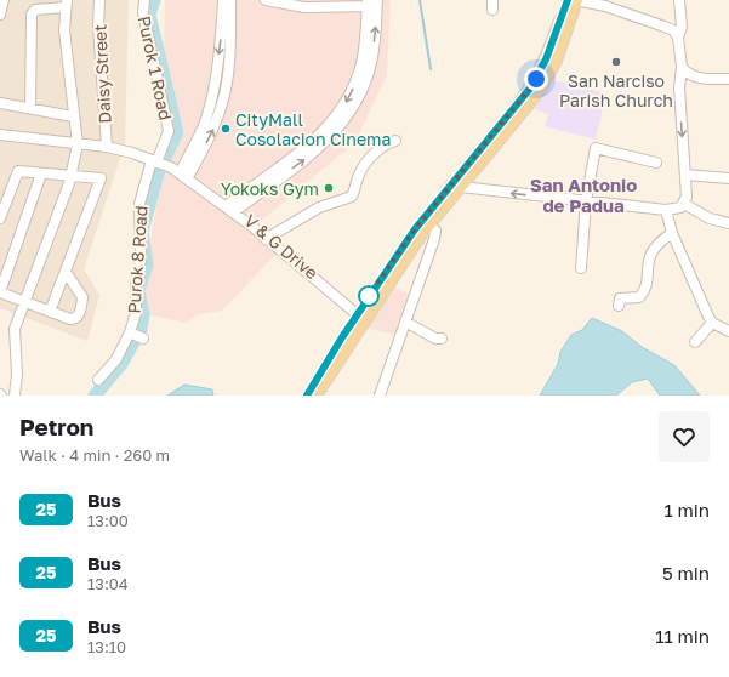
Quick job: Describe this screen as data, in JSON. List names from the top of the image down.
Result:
{
  "streets": {
    "street": [
      "Purok 1 Road",
      "Daisy Street",
      "V & G Drive",
      "Purok 8 Road"
    ]
  },
  "crossings": [
    ["Purok 1 Road", "V & G Drive"],
    ["Purok 1 Road", "Purok 8 Road"],
    ["Daisy Street", "V & G Drive"],
    ["V & G Drive", "Purok 8 Road"]
  ],
  "districts": ["San Antonio de Padua"],
  "places": ["San Narciso Parish Church", "CityMall Cosolacion Cinema", "Yokoks Gym"],
  "lines": ["bus line 25"],
  "page": {
    "heading": ["Petron", "Walk · 4 min · 260 m"],
    "list": [
      {
        "mark": "25",
        "name": "Bus",
        "note": "13:00",
        "value": "1 min"
      },
      {
        "mark": "25",
        "name": "Bus",
        "note": "13:04",
        "value": "5 min"
      },
      {
        "mark": "25",
        "name": "Bus",
        "note": "13:10",
        "value": "11 min"
      }
    ]
  }
}
